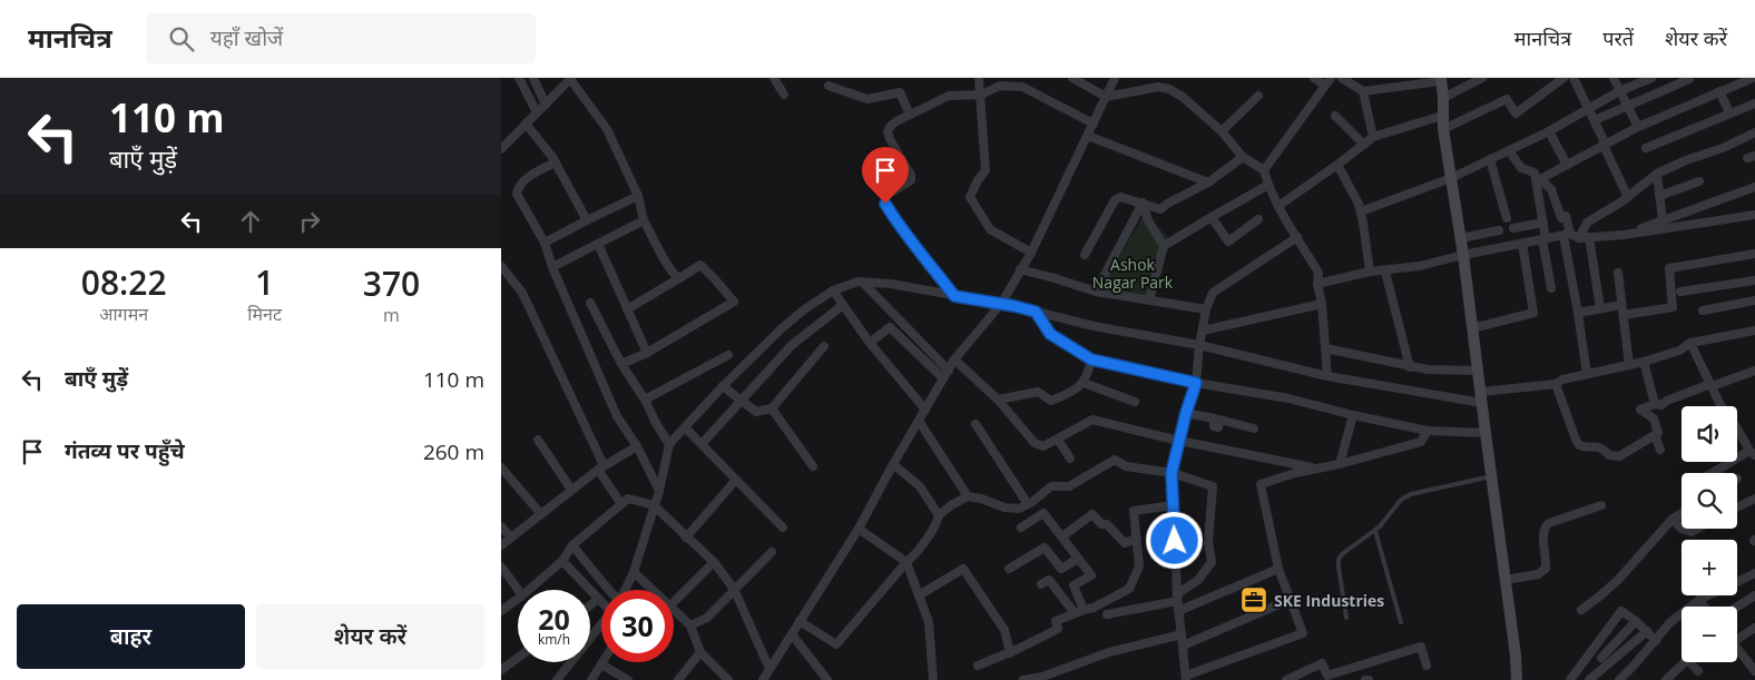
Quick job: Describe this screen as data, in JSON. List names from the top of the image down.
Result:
{
  "parks": ["Ashok Nagar Park"],
  "places": {
    "office": ["SKE Industries"]
  },
  "page": {
    "header": "मानचित्र",
    "search": "यहाँ खोजें",
    "nav": ["मानचित्र", "परतें", "शेयर करें"],
    "turn": ["110 m", "बाएँ मुड़ें"],
    "eta": [
      "08:22",
      "आगमन",
      "1",
      "मिनट",
      "370",
      "m"
    ],
    "list": [
      {
        "name": "बाएँ मुड़ें",
        "value": "110 m"
      },
      {
        "name": "गंतव्य पर पहुँचे",
        "value": "260 m"
      }
    ],
    "map_buttons": ["+", "−"],
    "speed": "20 km/h",
    "limit": "30",
    "buttons": ["बाहर", "शेयर करें"]
  }
}
